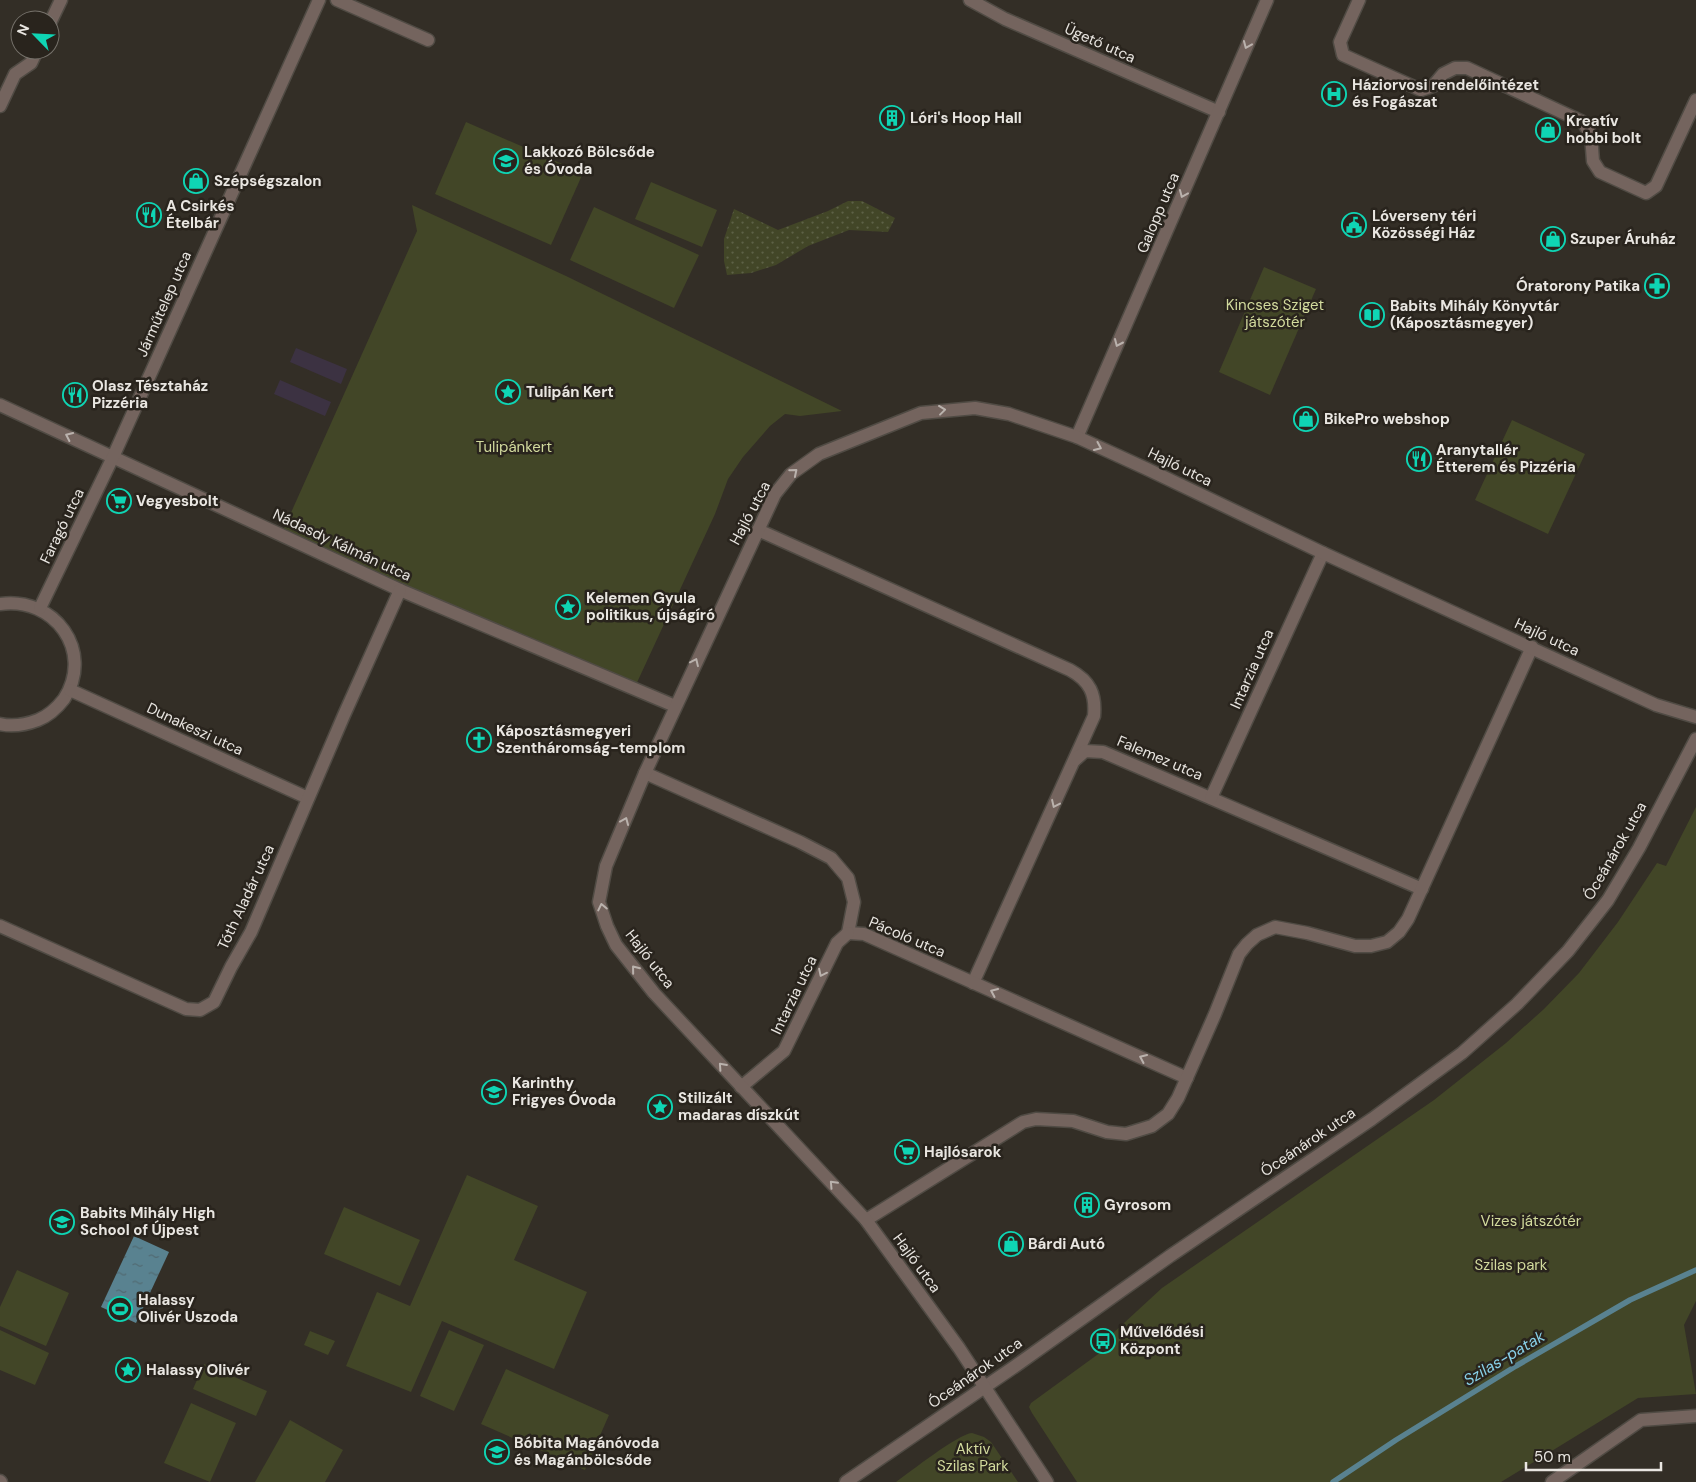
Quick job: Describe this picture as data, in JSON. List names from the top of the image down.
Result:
{
  "streets": {
    "street": [
      "Ügető utca",
      "Galopp utca",
      "Járműtelep utca",
      "Hajló utca",
      "Faragó utca",
      "Nádasdy Kálmán utca",
      "Intarzia utca",
      "Dunakeszi utca",
      "Falemez utca",
      "Óceánárok utca",
      "Tóth Aladár utca",
      "Pácoló utca"
    ]
  },
  "crossings": [
    ["Ügető utca", "Galopp utca"],
    ["Galopp utca", "Hajló utca"],
    ["Járműtelep utca", "Faragó utca"],
    ["Járműtelep utca", "Nádasdy Kálmán utca"],
    ["Hajló utca", "Nádasdy Kálmán utca"],
    ["Hajló utca", "Intarzia utca"],
    ["Hajló utca", "Óceánárok utca"],
    ["Hajló utca", "Pácoló utca"],
    ["Faragó utca", "Nádasdy Kálmán utca"],
    ["Nádasdy Kálmán utca", "Tóth Aladár utca"],
    ["Intarzia utca", "Falemez utca"],
    ["Intarzia utca", "Pácoló utca"],
    ["Dunakeszi utca", "Tóth Aladár utca"]
  ],
  "one_way": ["Galopp utca", "Intarzia utca", "Pácoló utca"],
  "water": ["Szilas-patak"],
  "parks": [
    "Kincses Sziget játszótér",
    "Tulipánkert",
    "Vizes játszótér",
    "Szilas park",
    "Aktív Szilas Park"
  ],
  "places": {
    "hospital": ["Háziorvosi rendelőintézet és Fogászat"],
    "building": ["Lóri's Hoop Hall", "Gyrosom"],
    "shop": [
      "Kreatív hobbi bolt",
      "Szépségszalon",
      "Szuper Áruház",
      "BikePro webshop",
      "Bárdi Autó"
    ],
    "school or university": [
      "Lakkozó Bölcsőde és Óvoda",
      "Karinthy Frigyes Óvoda",
      "Babits Mihály High School of Újpest",
      "Bóbita Magánóvoda és Magánbölcsőde"
    ],
    "restaurant": ["A Csirkés Ételbár", "Olasz Tésztaház Pizzéria", "Aranytallér Étterem és Pizzéria"],
    "public building": ["Lóverseny téri Közösségi Ház"],
    "pharmacy": ["Óratorony Patika"],
    "library": ["Babits Mihály Könyvtár (Káposztásmegyer)"],
    "place": [
      "Tulipán Kert",
      "Kelemen Gyula politikus, újságíró",
      "Stilizált madaras díszkút",
      "Halassy Olivér"
    ],
    "supermarket": ["Vegyesbolt", "Hajlósarok"],
    "church": ["Káposztásmegyeri Szentháromság-templom"],
    "sports": ["Halassy Olivér Uszoda"],
    "bus stop": ["Művelődési Központ"]
  },
  "scale_bar": "50 m",
  "north": "top left"
}
